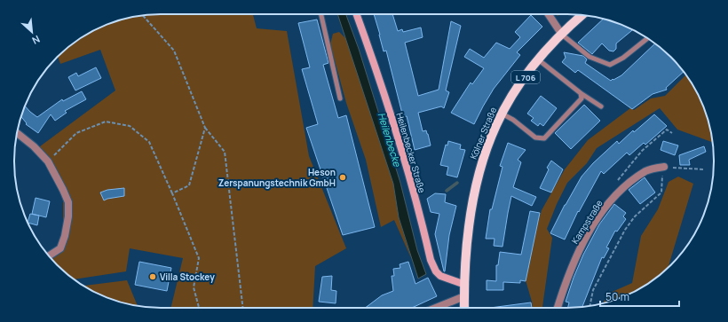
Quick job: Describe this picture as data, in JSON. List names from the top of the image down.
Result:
{
  "streets": {
    "main road": ["L 706", "Kölner Straße", "Heilenbecker Straße"],
    "street": ["Kampstraße"]
  },
  "crossings": [
    ["Kölner Straße", "Heilenbecker Straße"]
  ],
  "water": ["Heilenbecke"],
  "places": ["Heson Zerspanungstechnik GmbH", "Villa Stockey"],
  "scale_bar": "50 m",
  "north": "bottom right"
}
